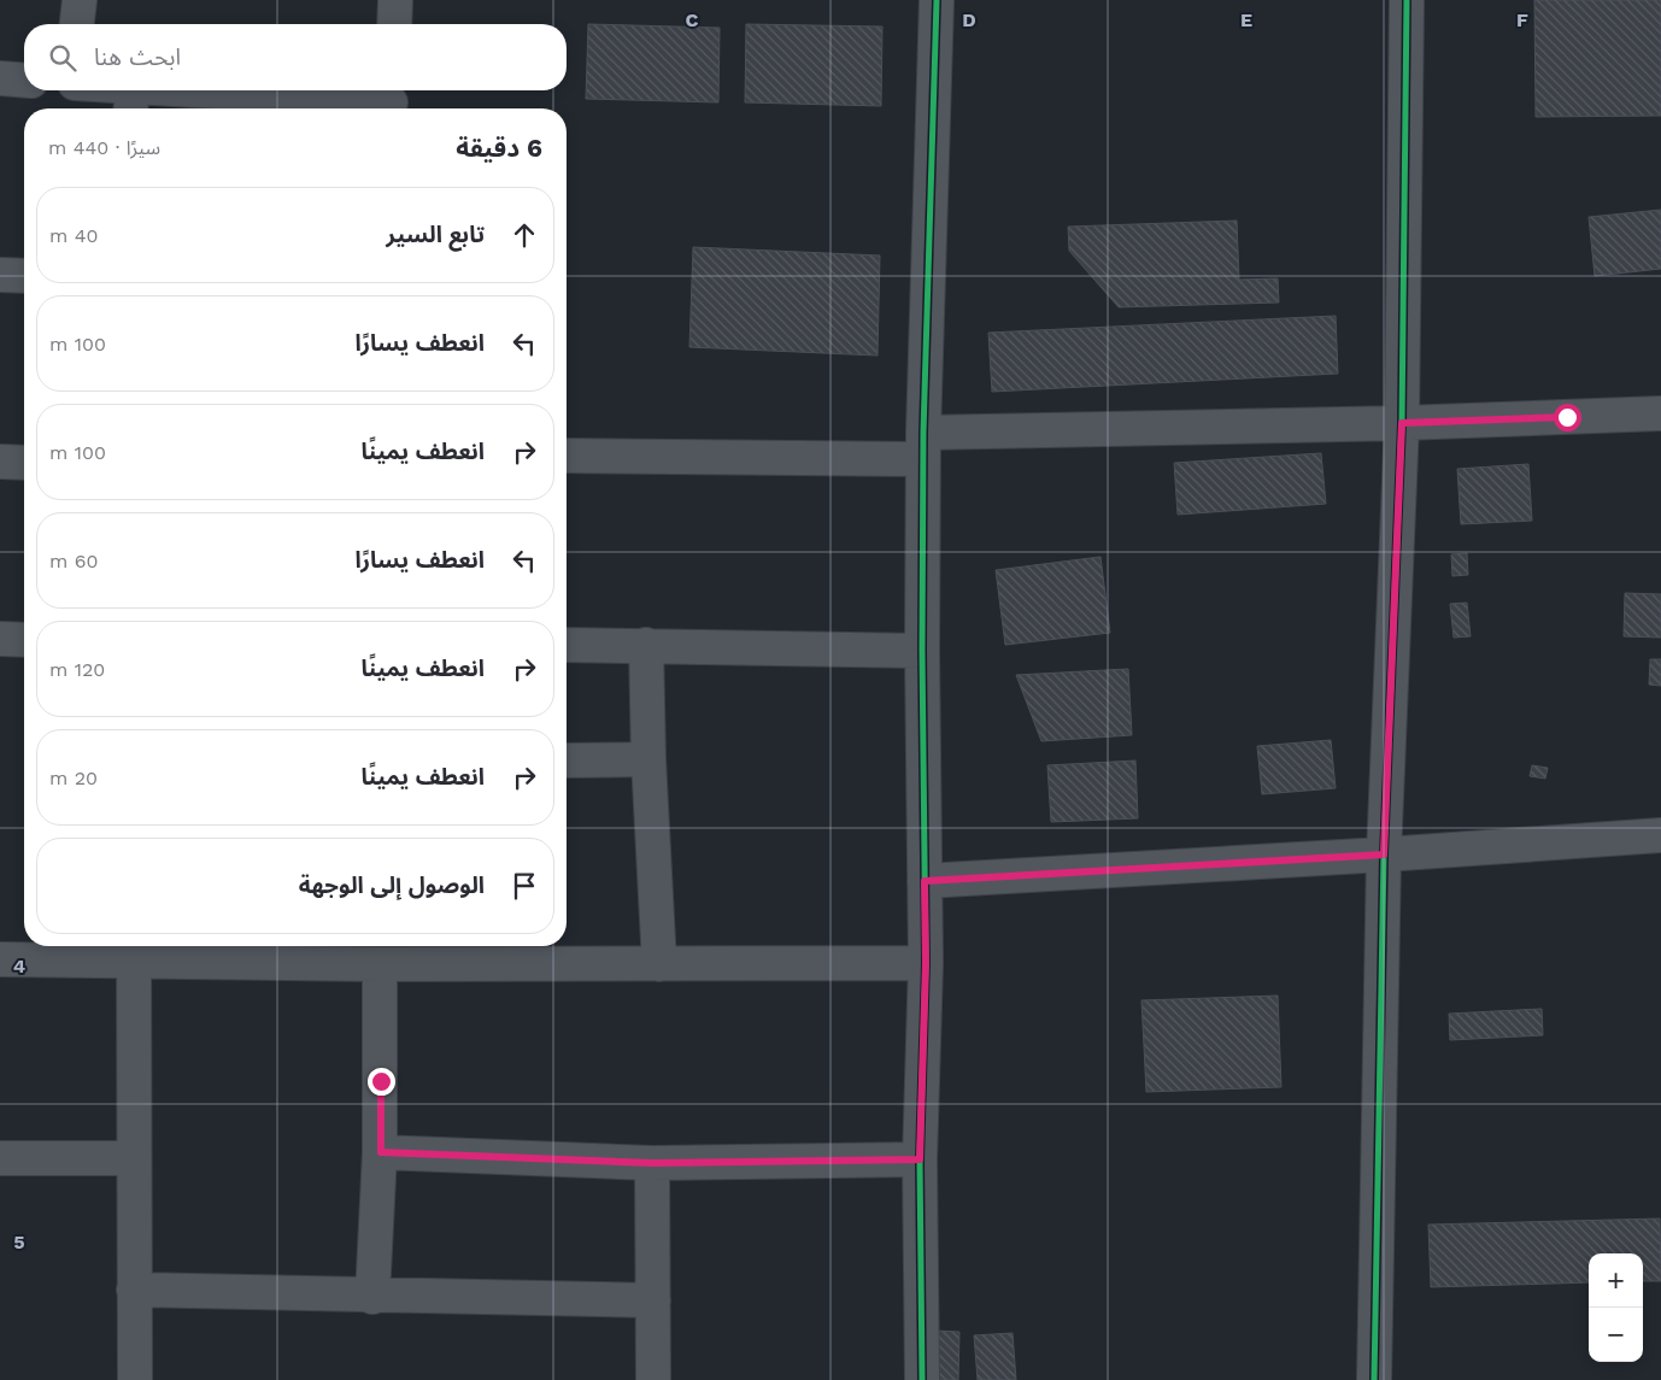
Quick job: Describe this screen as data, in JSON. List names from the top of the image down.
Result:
{
  "page": {
    "search": "ابحث هنا",
    "heading": ["6 دقيقة", "سيرًا · 440 m"],
    "list": [
      ["تابع السير", "40 m"],
      ["انعطف يسارًا", "100 m"],
      ["انعطف يمينًا", "100 m"],
      ["انعطف يسارًا", "60 m"],
      ["انعطف يمينًا", "120 m"],
      ["انعطف يمينًا", "20 m"],
      "الوصول إلى الوجهة"
    ],
    "map_buttons": ["+", "−"]
  },
  "grid": {
    "columns": [
      "C",
      "D",
      "E",
      "F"
    ],
    "rows": ["4", "5"]
  }
}
